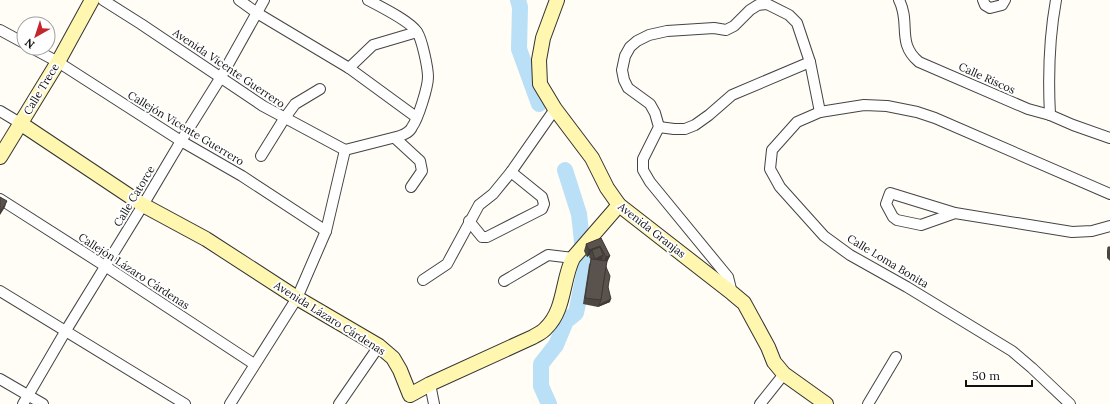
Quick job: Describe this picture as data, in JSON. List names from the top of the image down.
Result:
{
  "streets": {
    "main road": ["Calle Trece", "Avenida Granjas", "Avenida Lázaro Cárdenas"],
    "street": [
      "Avenida Vicente Guerrero",
      "Calle Riscos",
      "Callejón Vicente Guerrero",
      "Calle Catorce",
      "Calle Loma Bonita",
      "Callejón Lázaro Cárdenas"
    ]
  },
  "crossings": [
    ["Avenida Vicente Guerrero", "Calle Catorce"],
    ["Calle Trece", "Callejón Vicente Guerrero"],
    ["Calle Trece", "Avenida Lázaro Cárdenas"],
    ["Callejón Vicente Guerrero", "Calle Catorce"],
    ["Calle Catorce", "Callejón Lázaro Cárdenas"],
    ["Calle Catorce", "Avenida Lázaro Cárdenas"],
    ["Avenida Granjas", "Avenida Lázaro Cárdenas"]
  ],
  "scale_bar": "50 m",
  "north": "bottom left"
}
